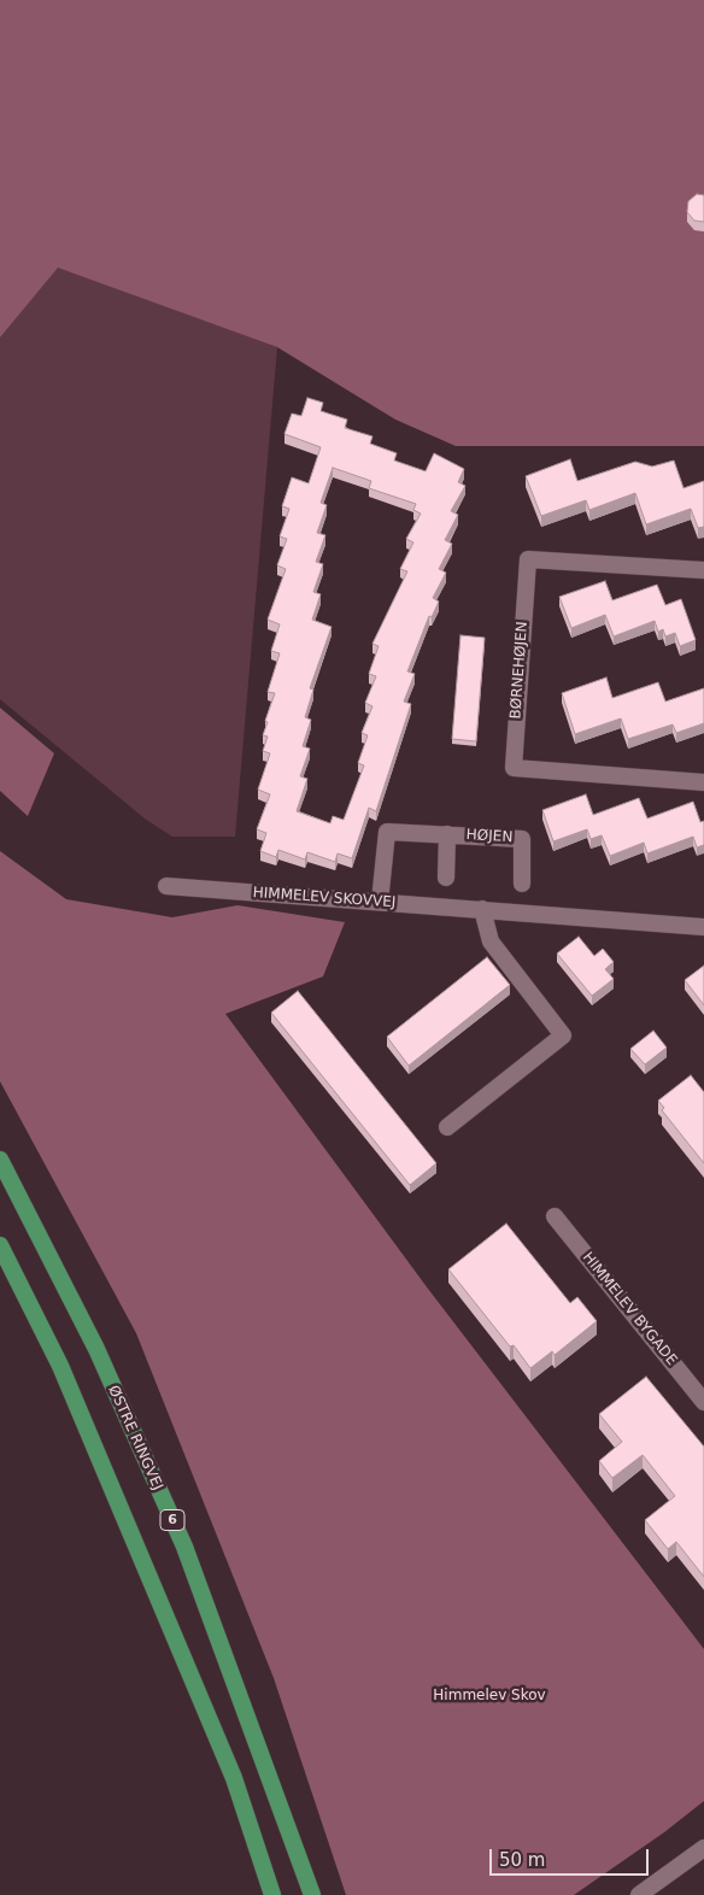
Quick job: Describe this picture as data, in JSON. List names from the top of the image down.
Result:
{
  "streets": {
    "main road": ["ØSTRE RINGVEJ", "6"],
    "street": [
      "BØRNEHØJEN",
      "HØJEN",
      "HIMMELEV SKOVVEJ",
      "HIMMELEV BYGADE"
    ]
  },
  "crossings": [
    ["HØJEN", "HIMMELEV SKOVVEJ"]
  ],
  "parks": ["Himmelev Skov"],
  "scale_bar": "50 m"
}
